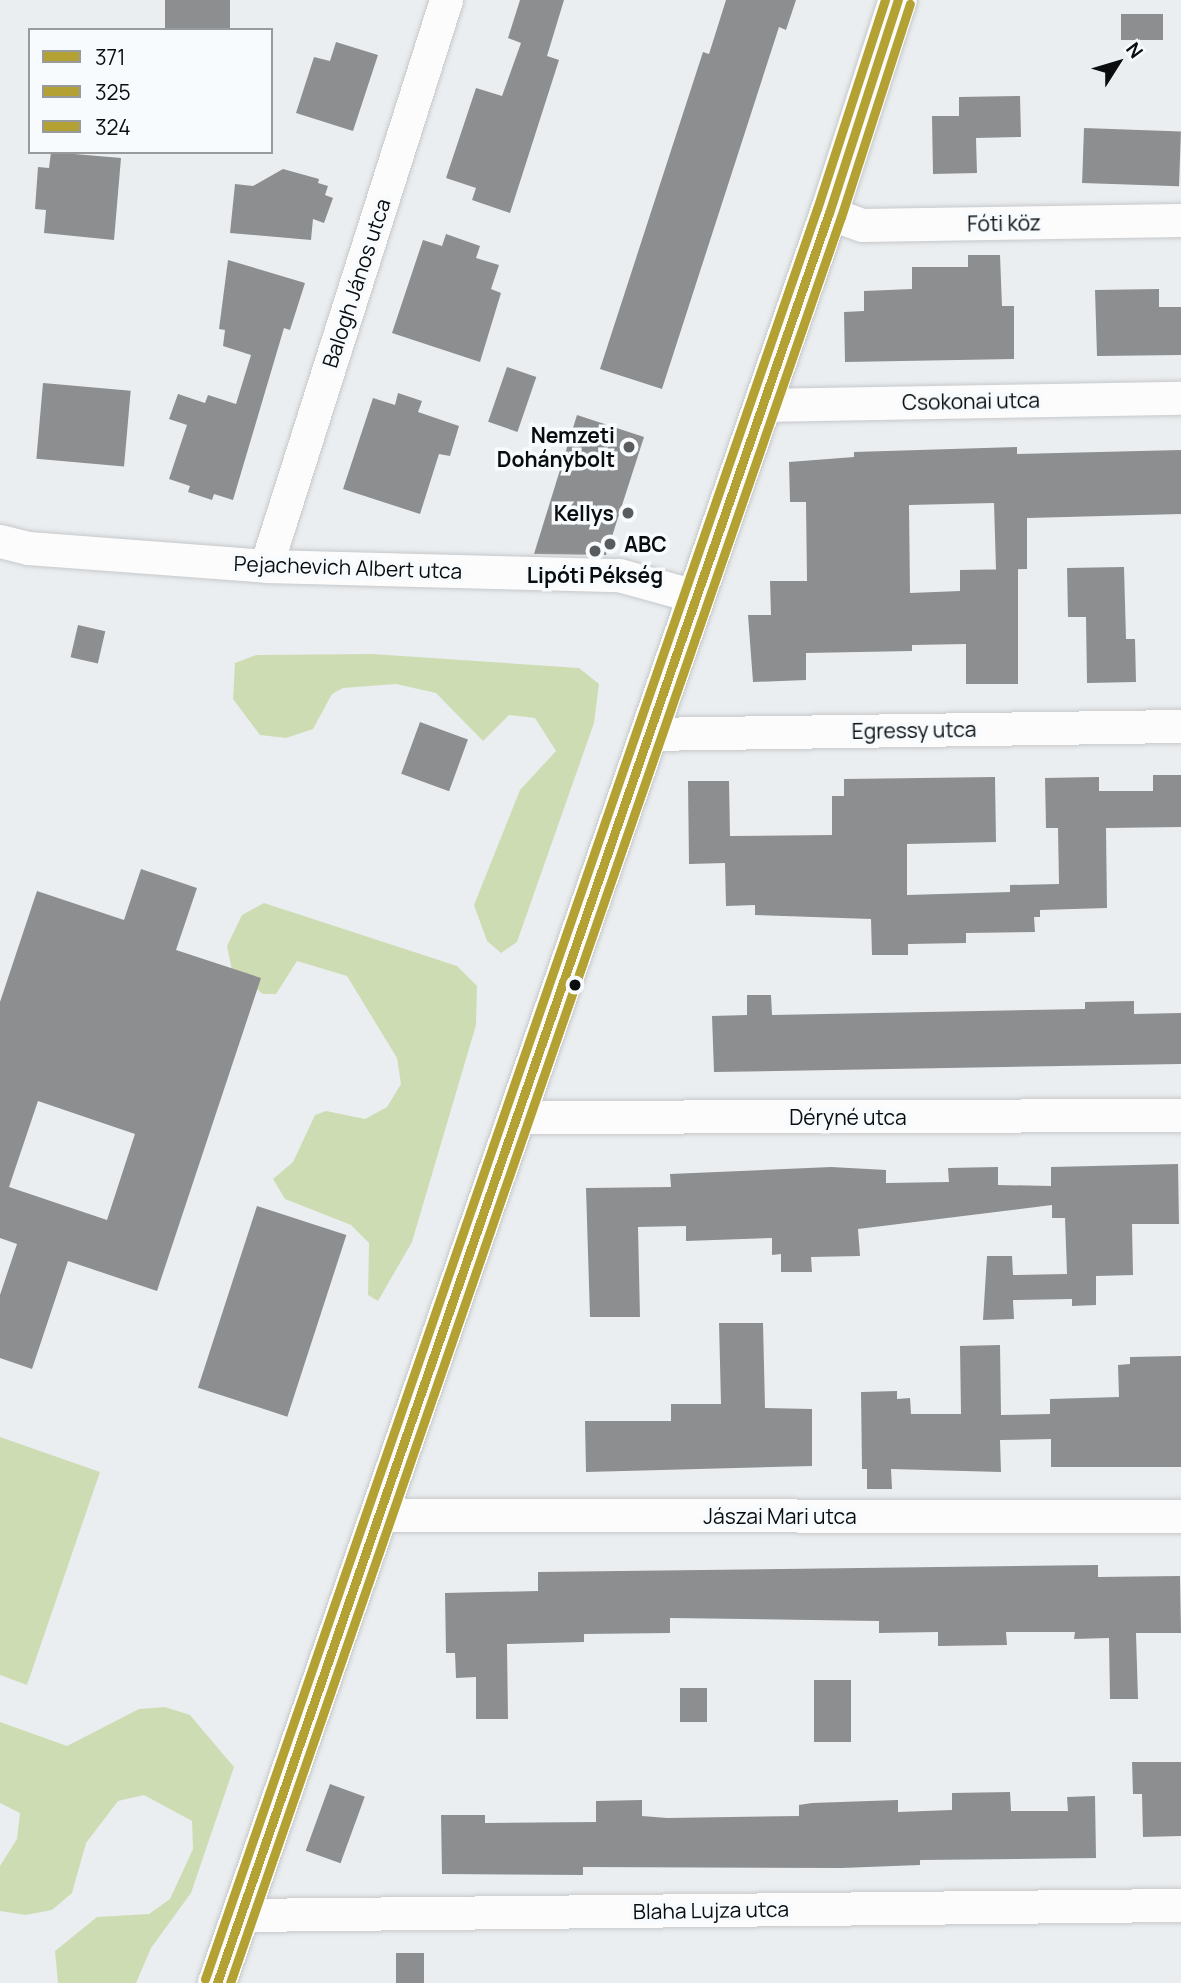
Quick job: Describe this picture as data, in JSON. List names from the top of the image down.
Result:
{
  "streets": {
    "street": [
      "Fóti köz",
      "Balogh János utca",
      "Csokonai utca",
      "Pejachevich Albert utca",
      "Egressy utca",
      "Déryné utca",
      "Jászai Mari utca",
      "Blaha Lujza utca"
    ]
  },
  "crossings": [
    ["Balogh János utca", "Pejachevich Albert utca"]
  ],
  "places": [
    "Nemzeti Dohánybolt",
    "Kellys",
    "ABC",
    "Lipóti Pékség"
  ],
  "lines": ["transit line 371", "transit line 324", "transit line 325"],
  "legend": ["371", "325", "324"],
  "north": "top right"
}
